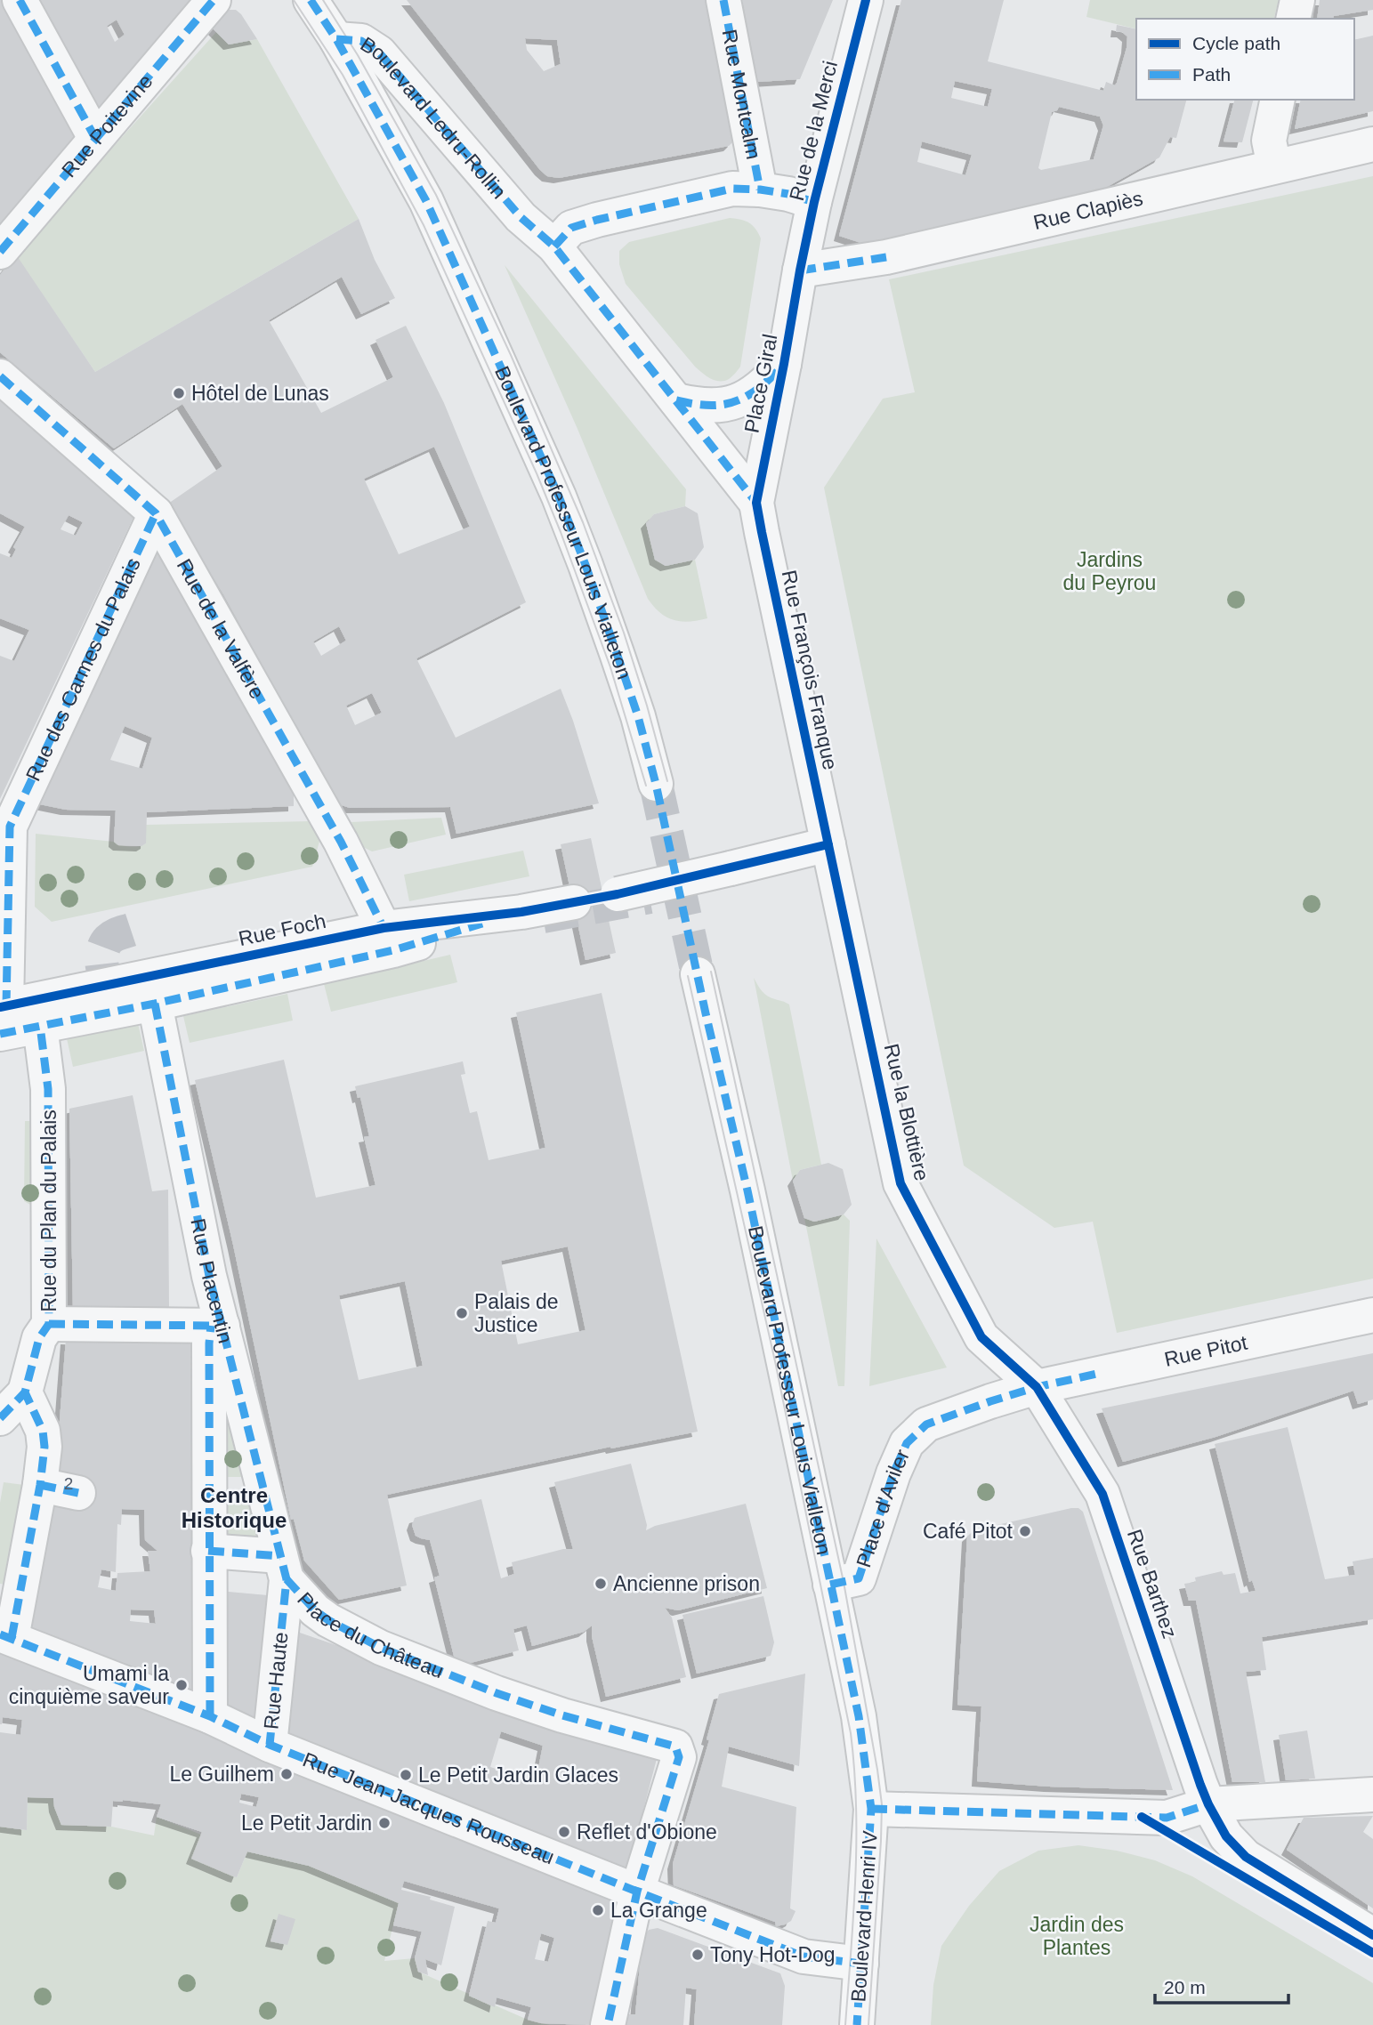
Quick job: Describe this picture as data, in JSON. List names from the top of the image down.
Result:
{
  "streets": {
    "street": [
      "Rue Montcalm",
      "Boulevard Ledru-Rollin",
      "Rue Poitevine",
      "Rue de la Merci",
      "Rue Clapiès",
      "Place Giral",
      "Boulevard Professeur Louis Vialleton",
      "Rue de la Valfère",
      "Rue des Carmes du Palais",
      "Rue François Franque",
      "Rue Foch",
      "Rue la Blottière",
      "Rue du Plan du Palais",
      "Rue Placentin",
      "Rue Pitot",
      "Place d'Aviler",
      "Rue Barthez",
      "Place du Château",
      "Rue Haute",
      "Rue Jean-Jacques Rousseau",
      "Boulevard Henri IV"
    ]
  },
  "crossings": [
    ["Boulevard Ledru-Rollin", "Boulevard Professeur Louis Vialleton"],
    ["Rue de la Merci", "Rue Clapiès"],
    ["Rue de la Merci", "Place Giral"],
    ["Rue Clapiès", "Place Giral"],
    ["Place Giral", "Rue François Franque"],
    ["Boulevard Professeur Louis Vialleton", "Place d'Aviler"],
    ["Boulevard Professeur Louis Vialleton", "Boulevard Henri IV"],
    ["Rue de la Valfère", "Rue des Carmes du Palais"],
    ["Rue de la Valfère", "Rue Foch"],
    ["Rue François Franque", "Rue Foch"],
    ["Rue François Franque", "Rue la Blottière"],
    ["Rue Foch", "Rue la Blottière"],
    ["Rue Foch", "Rue du Plan du Palais"],
    ["Rue Foch", "Rue Placentin"],
    ["Rue la Blottière", "Rue Pitot"],
    ["Rue la Blottière", "Place d'Aviler"],
    ["Rue la Blottière", "Rue Barthez"],
    ["Rue Placentin", "Place du Château"],
    ["Rue Placentin", "Rue Haute"],
    ["Rue Placentin", "Rue Jean-Jacques Rousseau"],
    ["Rue Pitot", "Place d'Aviler"],
    ["Rue Pitot", "Rue Barthez"],
    ["Place d'Aviler", "Rue Barthez"],
    ["Place du Château", "Rue Haute"],
    ["Place du Château", "Rue Jean-Jacques Rousseau"],
    ["Rue Haute", "Rue Jean-Jacques Rousseau"],
    ["Rue Jean-Jacques Rousseau", "Boulevard Henri IV"]
  ],
  "districts": ["Centre Historique"],
  "parks": ["Jardins du Peyrou", "Jardin des Plantes"],
  "places": [
    "Hôtel de Lunas",
    "Palais de Justice",
    "Café Pitot",
    "Ancienne prison",
    "Umami la cinquième saveur",
    "Le Guilhem",
    "Le Petit Jardin Glaces",
    "Le Petit Jardin",
    "Reflet d'Obione",
    "La Grange",
    "Tony Hot-Dog"
  ],
  "house_numbers": ["2"],
  "legend": ["Cycle path", "Path"],
  "scale_bar": "20 m"
}
